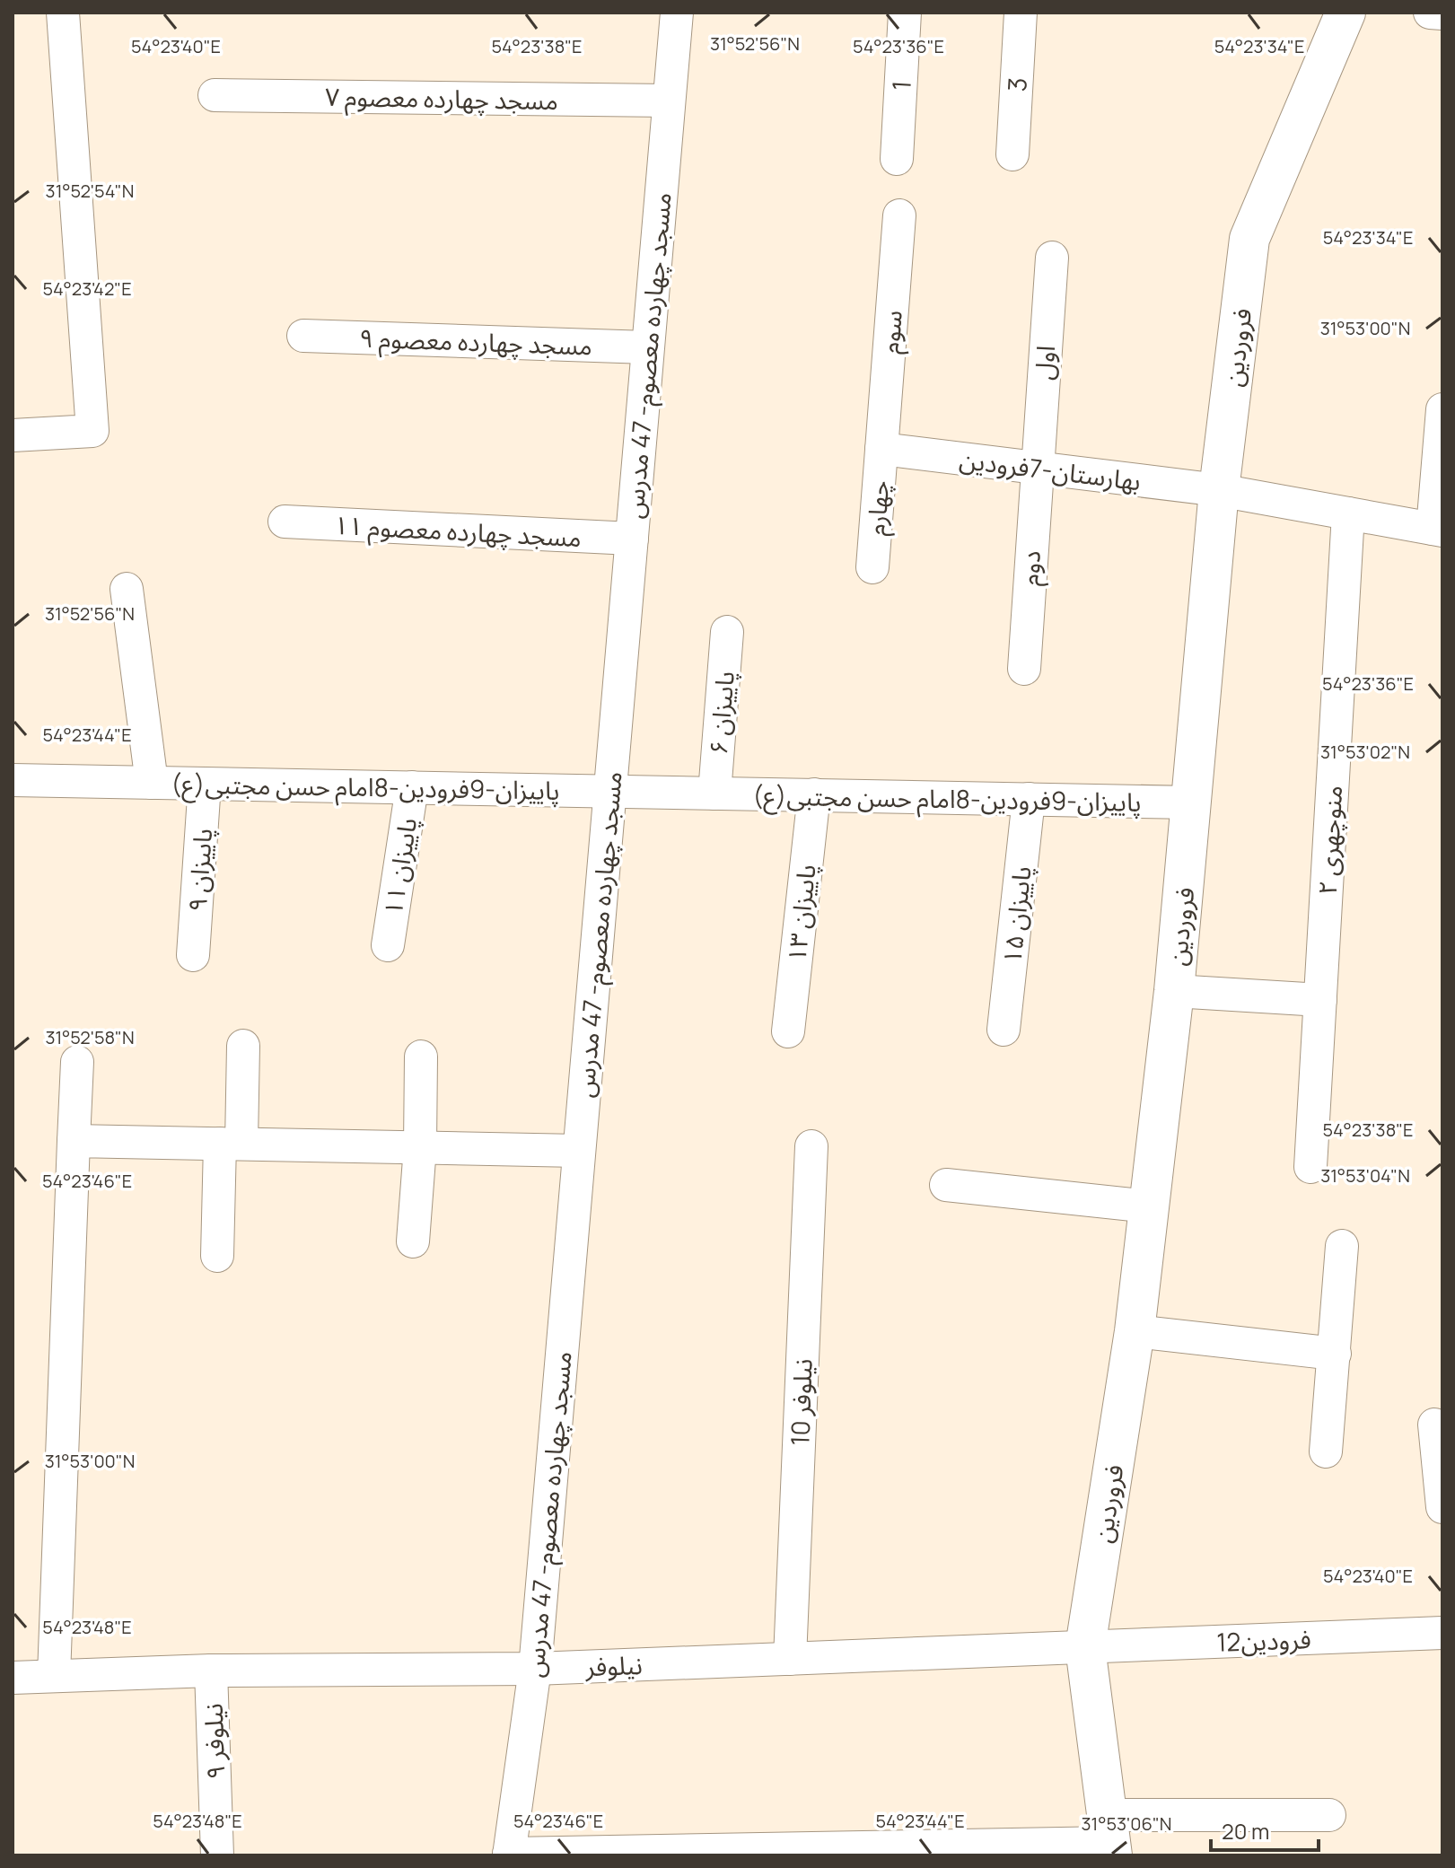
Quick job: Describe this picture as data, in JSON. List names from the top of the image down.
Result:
{
  "streets": {
    "street": [
      "3",
      "1",
      "مسجد چهارده معصوم ۷",
      "سوم",
      "مسجد چهارده معصوم ۹",
      "فروردین",
      "مسجد چهارده معصوم- 47 مدرس",
      "اول",
      "بهارستان-7فرودین",
      "چهارم",
      "مسجد چهارده معصوم ۱۱",
      "دوم",
      "پاییزان ۶",
      "پاییزان-9فرودین-8امام حسن مجتبی(ع)",
      "منوچهری ۲",
      "پاییزان ۱۱",
      "پاییزان ۹",
      "پاییزان ۱۳",
      "پاییزان ۱۵",
      "نیلوفر 10",
      "12فرودین",
      "نیلوفر",
      "نیلوفر ۹"
    ]
  },
  "crossings": [
    ["مسجد چهارده معصوم ۷", "مسجد چهارده معصوم- 47 مدرس"],
    ["سوم", "بهارستان-7فرودین"],
    ["سوم", "چهارم"],
    ["مسجد چهارده معصوم ۹", "مسجد چهارده معصوم- 47 مدرس"],
    ["فروردین", "بهارستان-7فرودین"],
    ["فروردین", "پاییزان-9فرودین-8امام حسن مجتبی(ع)"],
    ["فروردین", "12فرودین"],
    ["فروردین", "نیلوفر"],
    ["مسجد چهارده معصوم- 47 مدرس", "مسجد چهارده معصوم ۱۱"],
    ["مسجد چهارده معصوم- 47 مدرس", "پاییزان-9فرودین-8امام حسن مجتبی(ع)"],
    ["مسجد چهارده معصوم- 47 مدرس", "نیلوفر"],
    ["اول", "بهارستان-7فرودین"],
    ["اول", "دوم"],
    ["بهارستان-7فرودین", "چهارم"],
    ["بهارستان-7فرودین", "دوم"],
    ["بهارستان-7فرودین", "منوچهری ۲"],
    ["پاییزان ۶", "پاییزان-9فرودین-8امام حسن مجتبی(ع)"],
    ["پاییزان-9فرودین-8امام حسن مجتبی(ع)", "پاییزان ۱۱"],
    ["پاییزان-9فرودین-8امام حسن مجتبی(ع)", "پاییزان ۹"],
    ["پاییزان-9فرودین-8امام حسن مجتبی(ع)", "پاییزان ۱۳"],
    ["پاییزان-9فرودین-8امام حسن مجتبی(ع)", "پاییزان ۱۵"],
    ["نیلوفر 10", "نیلوفر"],
    ["12فرودین", "نیلوفر"],
    ["نیلوفر", "نیلوفر ۹"]
  ],
  "scale_bar": "20 m",
  "coordinates": [
    "31°52'56\"N",
    "54°23'40\"E",
    "54°23'38\"E",
    "54°23'34\"E",
    "54°23'36\"E",
    "31°52'54\"N",
    "54°23'42\"E",
    "31°53'00\"N",
    "54°23'44\"E",
    "31°53'02\"N",
    "31°52'58\"N",
    "31°53'04\"N",
    "54°23'46\"E",
    "54°23'48\"E",
    "31°53'06\"N"
  ]
}
